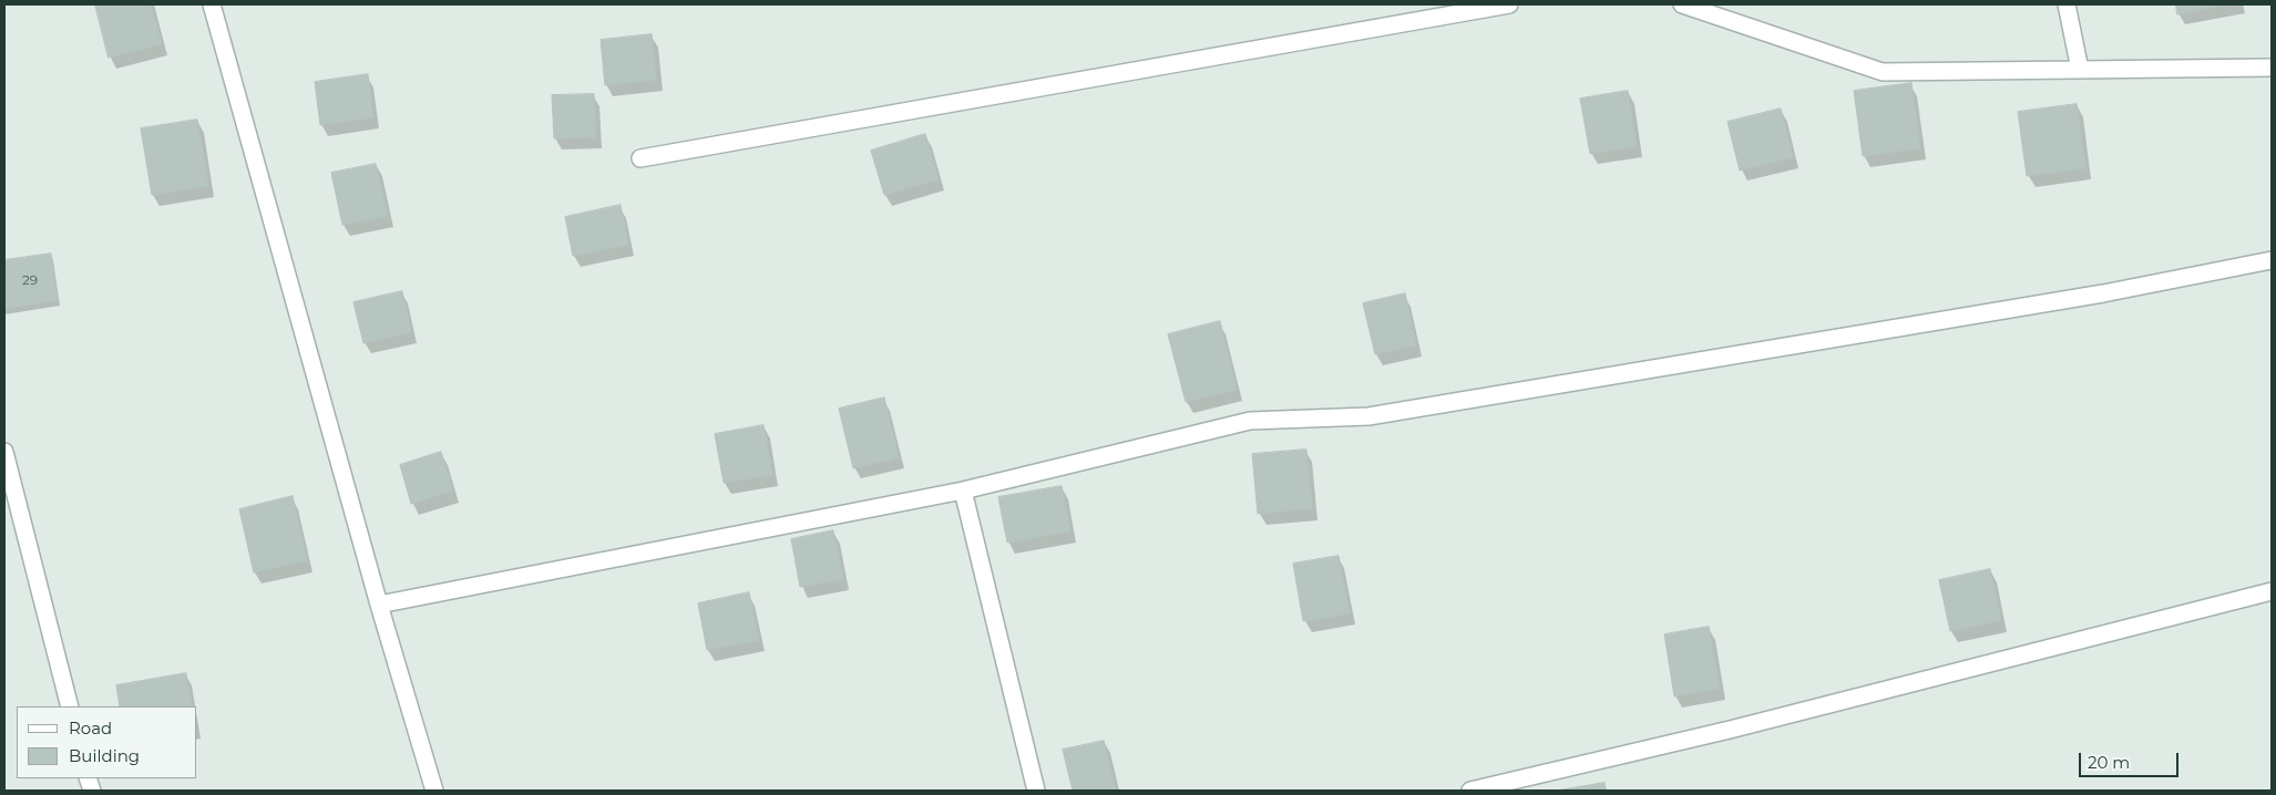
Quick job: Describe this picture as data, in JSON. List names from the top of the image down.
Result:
{
  "house_numbers": ["29"],
  "legend": ["Road", "Building"],
  "scale_bar": "20 m"
}
